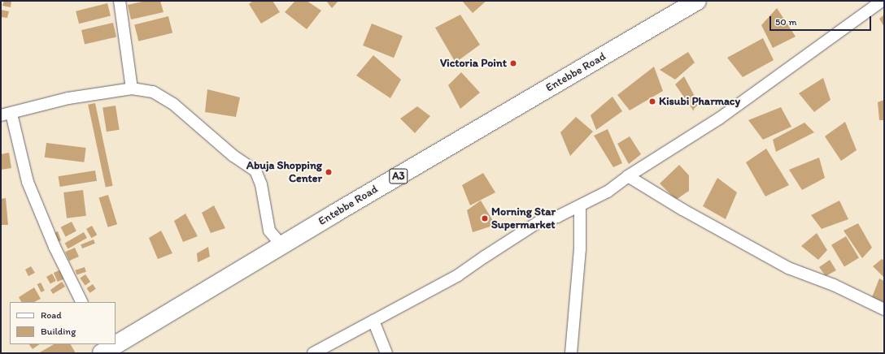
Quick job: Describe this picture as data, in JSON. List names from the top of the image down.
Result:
{
  "streets": {
    "main road": ["Entebbe Road", "A3"]
  },
  "places": [
    "Victoria Point",
    "Kisubi Pharmacy",
    "Abuja Shopping Center",
    "Morning Star Supermarket"
  ],
  "legend": ["Road", "Building"],
  "scale_bar": "50 m"
}
